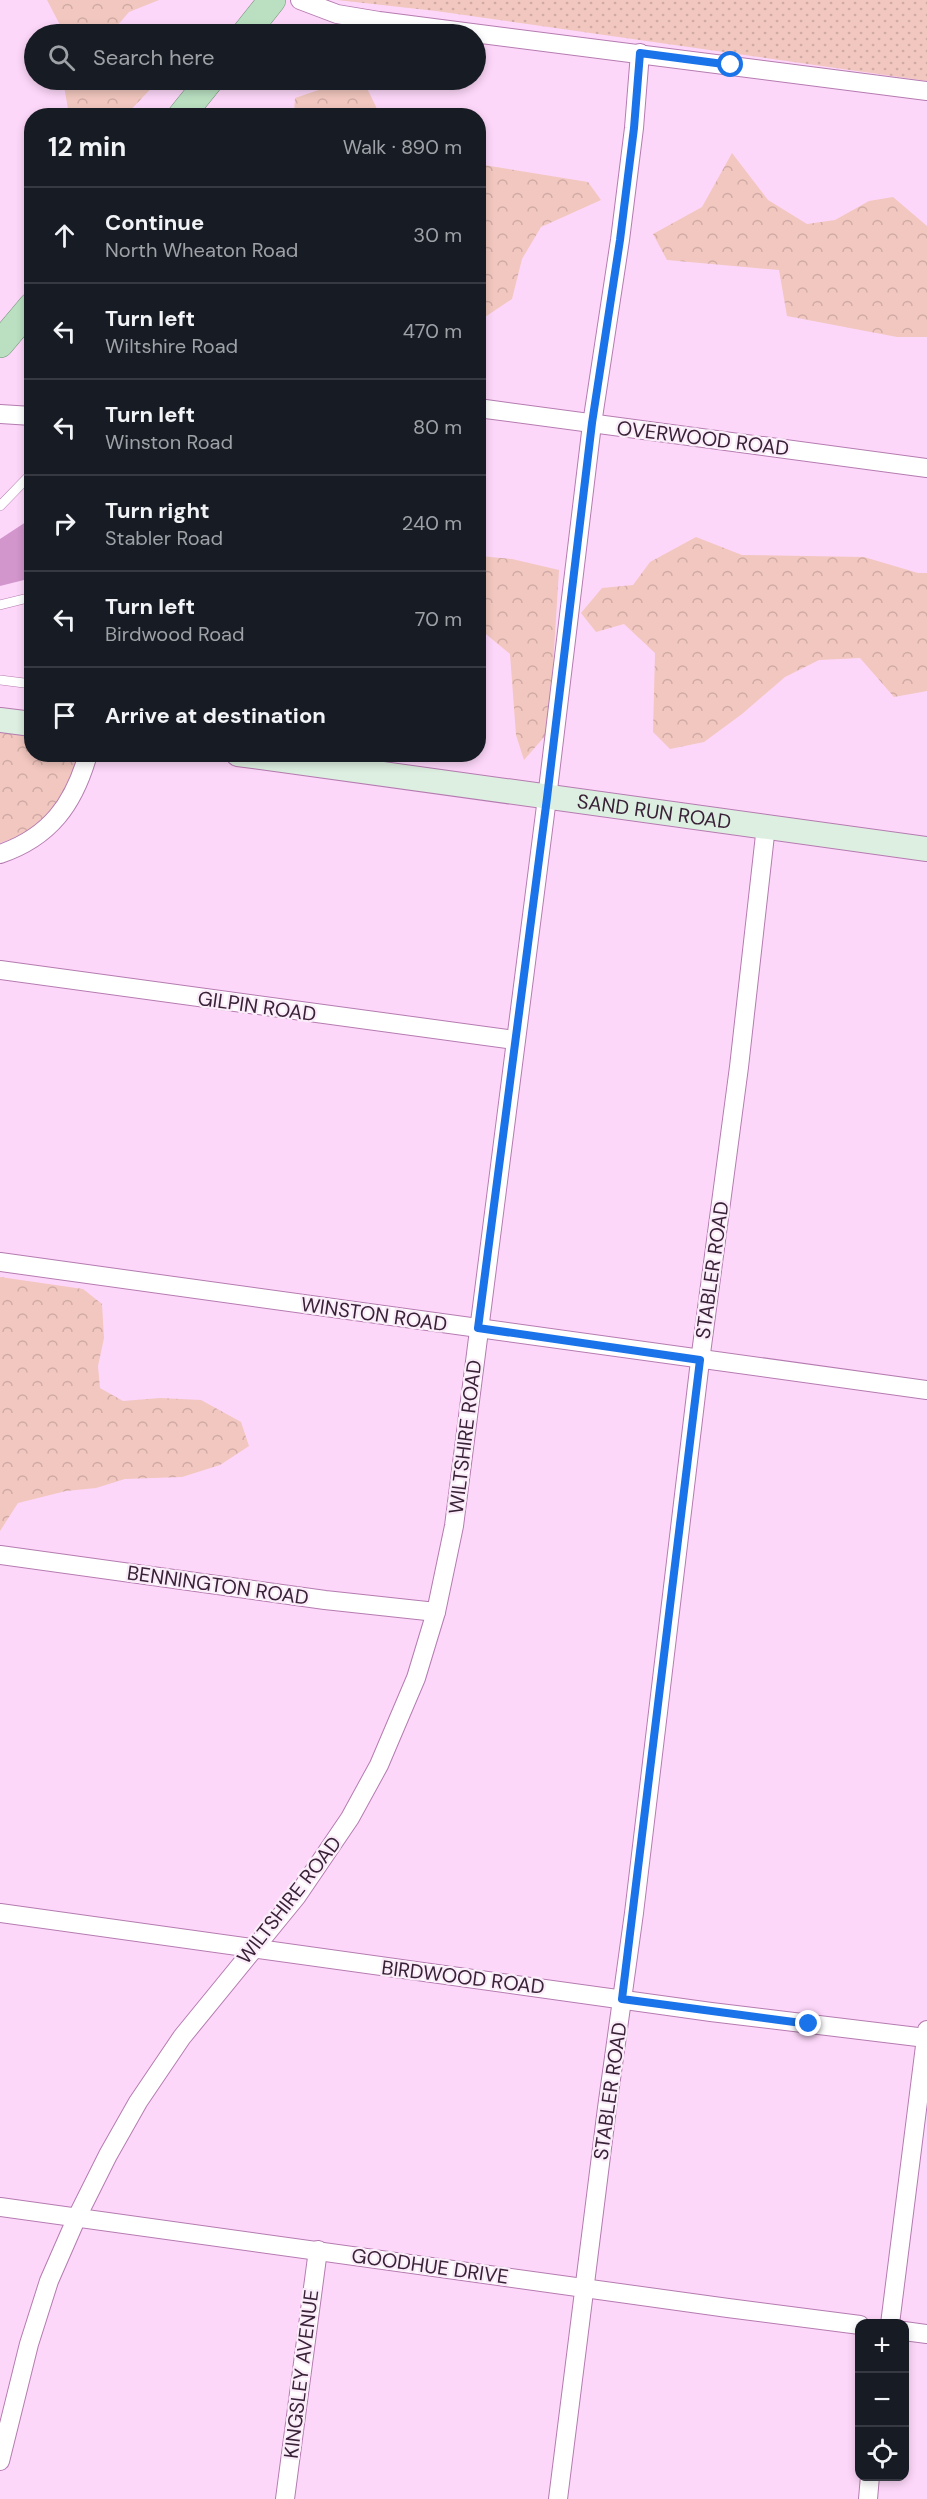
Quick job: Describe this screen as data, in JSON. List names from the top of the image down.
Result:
{
  "streets": {
    "street": [
      "OVERWOOD ROAD",
      "SAND RUN ROAD",
      "GILPIN ROAD",
      "STABLER ROAD",
      "WINSTON ROAD",
      "WILTSHIRE ROAD",
      "BENNINGTON ROAD",
      "BIRDWOOD ROAD",
      "GOODHUE DRIVE",
      "KINGSLEY AVENUE"
    ]
  },
  "crossings": [
    ["OVERWOOD ROAD", "WILTSHIRE ROAD"],
    ["SAND RUN ROAD", "STABLER ROAD"],
    ["SAND RUN ROAD", "WILTSHIRE ROAD"],
    ["GILPIN ROAD", "WILTSHIRE ROAD"],
    ["STABLER ROAD", "WINSTON ROAD"],
    ["STABLER ROAD", "BIRDWOOD ROAD"],
    ["STABLER ROAD", "GOODHUE DRIVE"],
    ["WINSTON ROAD", "WILTSHIRE ROAD"],
    ["WILTSHIRE ROAD", "BENNINGTON ROAD"],
    ["WILTSHIRE ROAD", "BIRDWOOD ROAD"],
    ["WILTSHIRE ROAD", "GOODHUE DRIVE"],
    ["GOODHUE DRIVE", "KINGSLEY AVENUE"]
  ],
  "page": {
    "search": "Search here",
    "heading": ["12 min", "Walk · 890 m"],
    "list": [
      ["Continue", "North Wheaton Road", "30 m"],
      ["Turn left", "Wiltshire Road", "470 m"],
      ["Turn left", "Winston Road", "80 m"],
      ["Turn right", "Stabler Road", "240 m"],
      ["Turn left", "Birdwood Road", "70 m"],
      "Arrive at destination"
    ],
    "map_buttons": ["+", "−"]
  }
}
